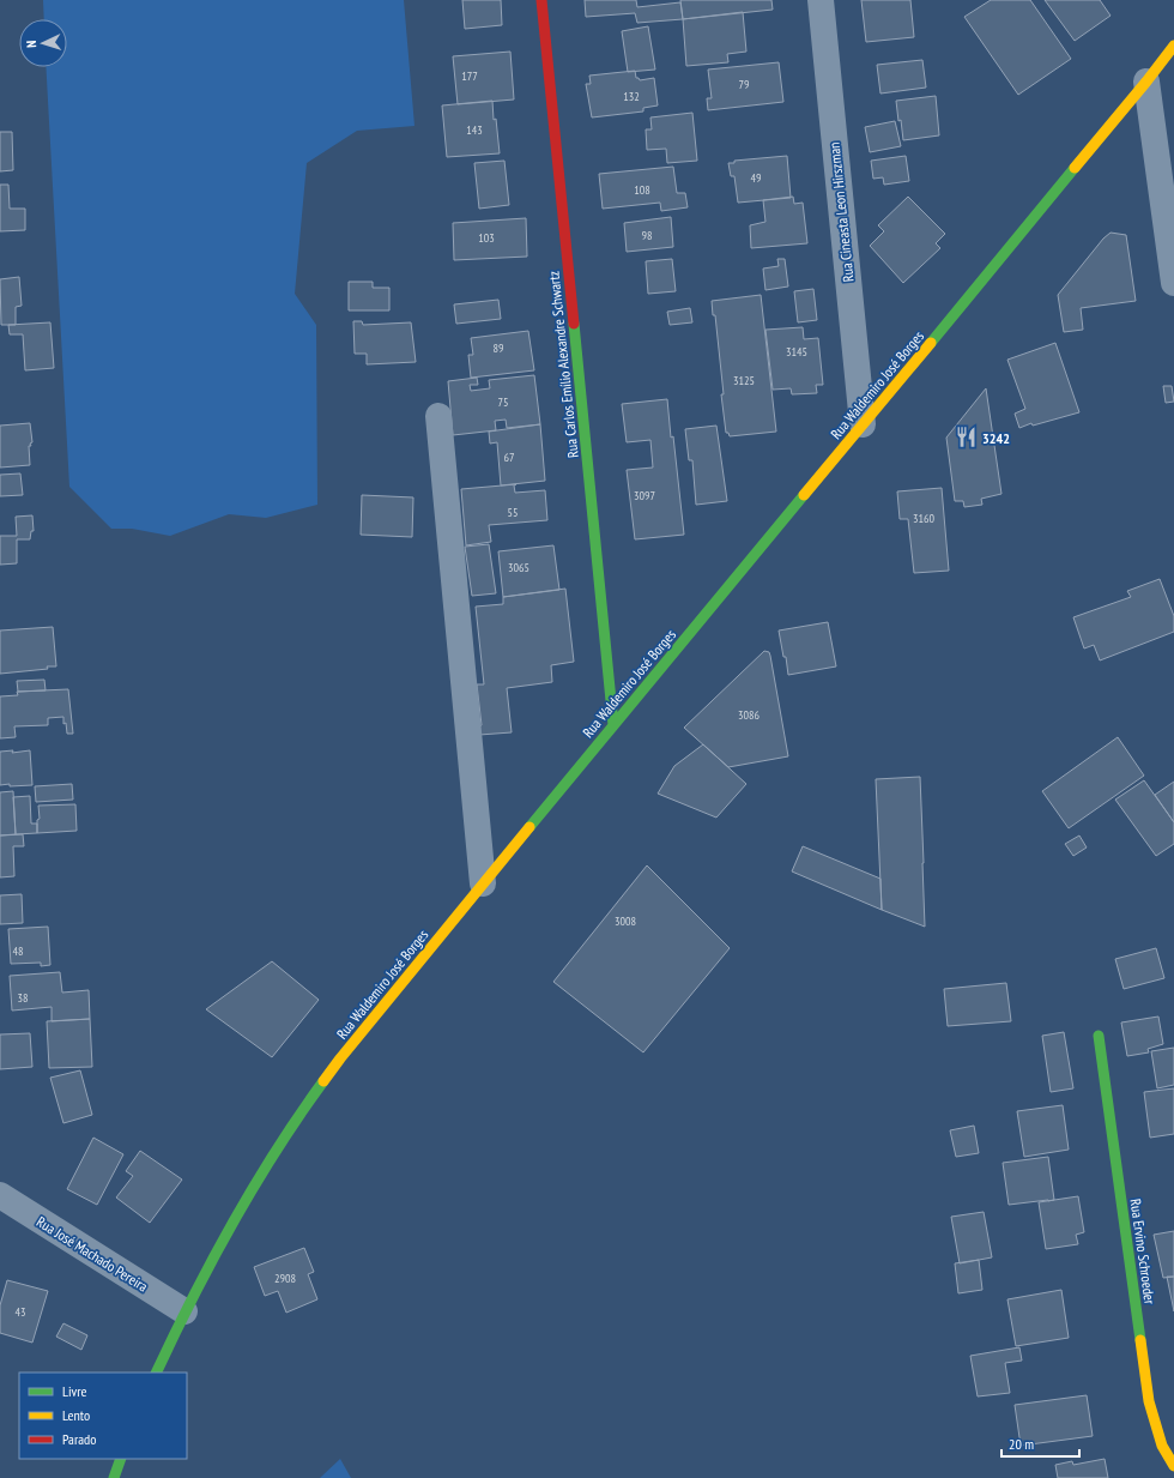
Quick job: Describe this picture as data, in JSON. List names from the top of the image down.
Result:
{
  "streets": {
    "main road": ["Rua Carlos Emílio Alexandre Schwartz", "Rua Waldemiro José Borges", "Rua Ervino Schroeder"],
    "street": ["Rua Cineasta Leon Hirszman", "Rua José Machado Pereira"]
  },
  "crossings": [
    ["Rua Cineasta Leon Hirszman", "Rua Waldemiro José Borges"],
    ["Rua Carlos Emílio Alexandre Schwartz", "Rua Waldemiro José Borges"],
    ["Rua Waldemiro José Borges", "Rua José Machado Pereira"]
  ],
  "places": {
    "restaurant": ["3242"]
  },
  "house_numbers": [
    "177",
    "79",
    "132",
    "143",
    "49",
    "108",
    "98",
    "103",
    "89",
    "3145",
    "3125",
    "75",
    "67",
    "3097",
    "55",
    "3160",
    "3065",
    "3086",
    "3008",
    "48",
    "38",
    "2908",
    "43"
  ],
  "legend": ["Livre", "Lento", "Parado"],
  "scale_bar": "20 m",
  "north": "left"
}
